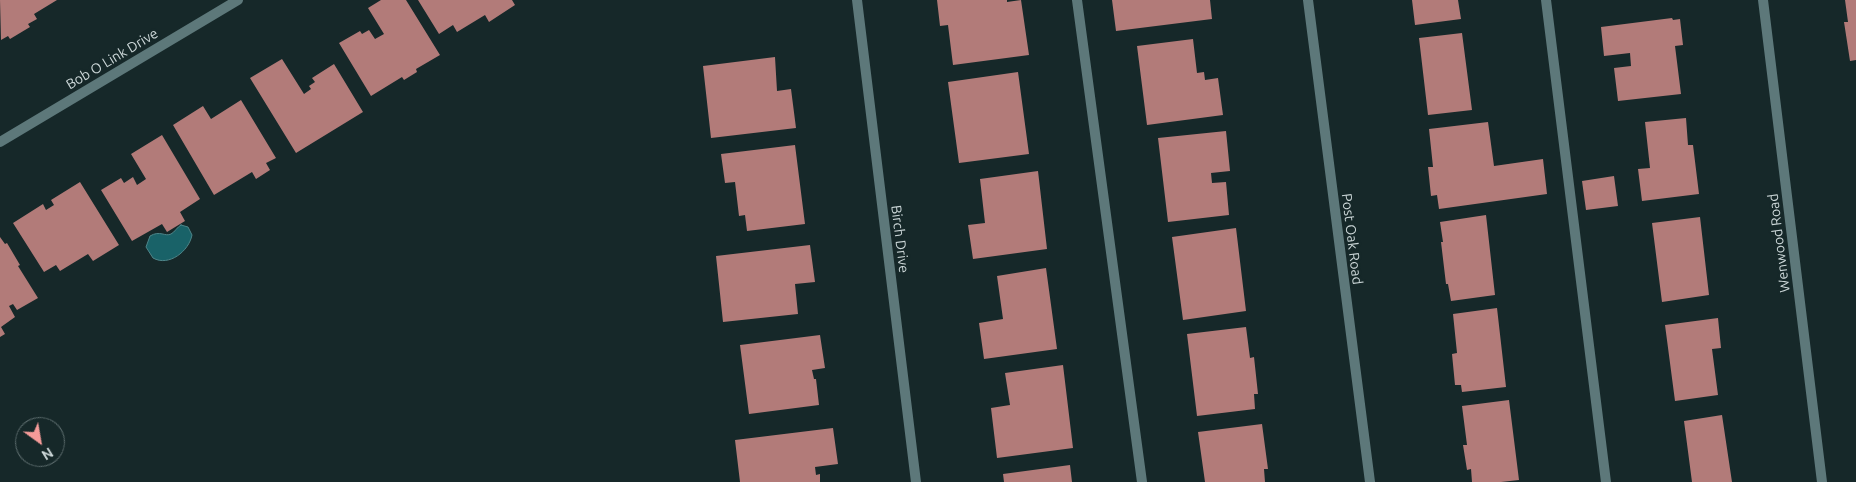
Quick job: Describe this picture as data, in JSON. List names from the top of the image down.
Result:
{
  "streets": {
    "street": [
      "Bob O Link Drive",
      "Birch Drive",
      "Post Oak Road",
      "Wenwood Road"
    ]
  },
  "north": "bottom right"
}
